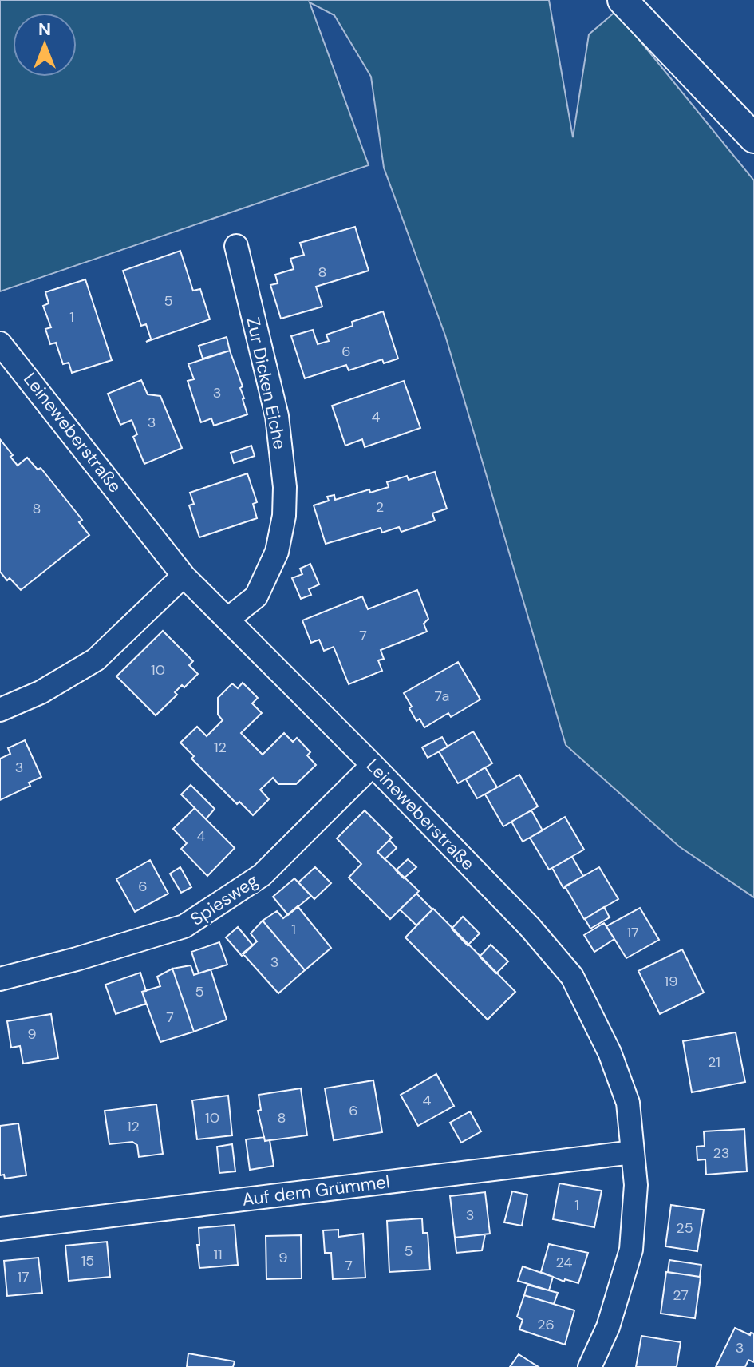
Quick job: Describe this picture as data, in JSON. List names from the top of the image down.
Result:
{
  "streets": {
    "street": [
      "Zur Dicken Eiche",
      "Leineweberstraße",
      "Spiesweg",
      "Auf dem Grümmel"
    ]
  },
  "crossings": [
    ["Zur Dicken Eiche", "Leineweberstraße"],
    ["Leineweberstraße", "Spiesweg"],
    ["Leineweberstraße", "Auf dem Grümmel"]
  ],
  "house_numbers": [
    "8",
    "5",
    "1",
    "6",
    "3",
    "4",
    "3",
    "2",
    "8",
    "7",
    "10",
    "7a",
    "12",
    "3",
    "4",
    "6",
    "1",
    "17",
    "3",
    "19",
    "5",
    "7",
    "9",
    "21",
    "4",
    "6",
    "10",
    "8",
    "12",
    "23",
    "1",
    "3",
    "25",
    "5",
    "11",
    "9",
    "15",
    "24",
    "7",
    "17",
    "27",
    "26",
    "3"
  ],
  "north": "top"
}
